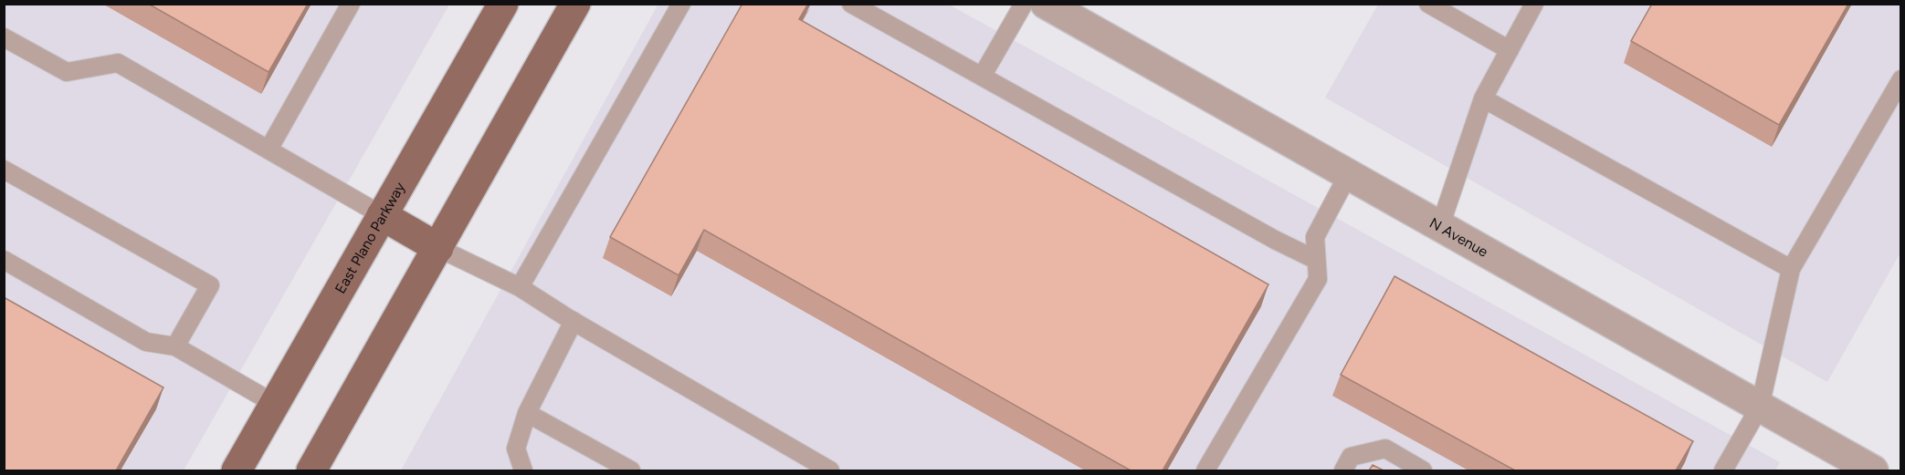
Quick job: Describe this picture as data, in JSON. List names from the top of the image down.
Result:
{
  "streets": {
    "main road": ["East Plano Parkway"],
    "street": ["N Avenue"]
  }
}
